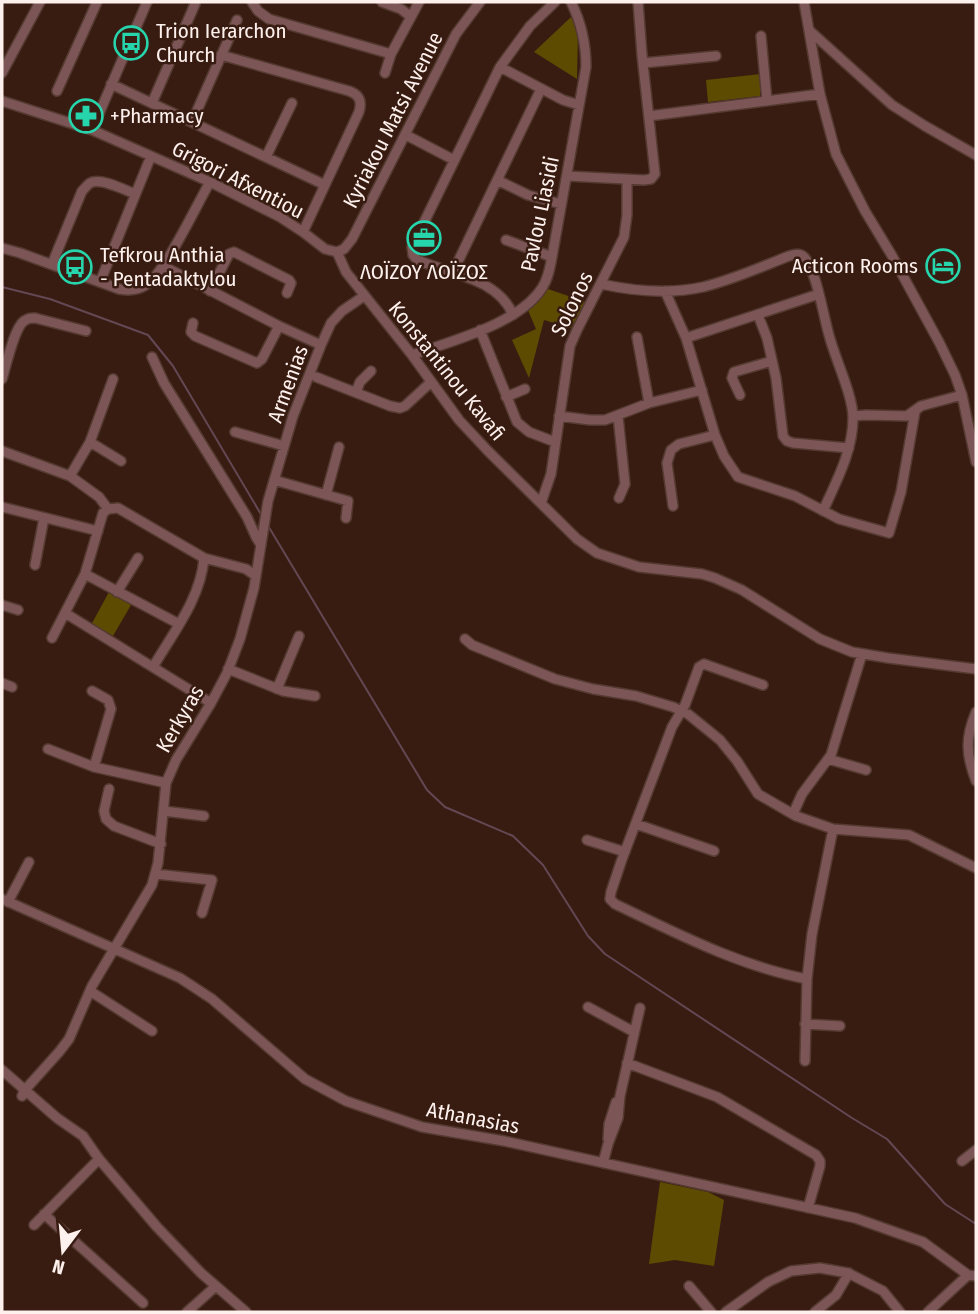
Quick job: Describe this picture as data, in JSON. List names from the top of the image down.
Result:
{
  "streets": {
    "street": [
      "Kyriakou Matsi Avenue",
      "Grigori Afxentiou",
      "Pavlou Liasidi",
      "Solonos",
      "Konstantinou Kavafi",
      "Armenias",
      "Kerkyras",
      "Athanasias"
    ]
  },
  "crossings": [
    ["Kyriakou Matsi Avenue", "Grigori Afxentiou"],
    ["Kyriakou Matsi Avenue", "Konstantinou Kavafi"],
    ["Grigori Afxentiou", "Konstantinou Kavafi"],
    ["Pavlou Liasidi", "Konstantinou Kavafi"],
    ["Solonos", "Konstantinou Kavafi"],
    ["Konstantinou Kavafi", "Armenias"],
    ["Armenias", "Kerkyras"],
    ["Kerkyras", "Athanasias"]
  ],
  "places": {
    "bus stop": ["Trion Ierarchon Church", "Tefkrou Anthia - Pentadaktylou"],
    "pharmacy": ["+Pharmacy"],
    "office": ["ΛΟΪΖΟΥ ΛΟΪΖΟΣ"],
    "hotel": ["Acticon Rooms"]
  },
  "north": "bottom"
}
